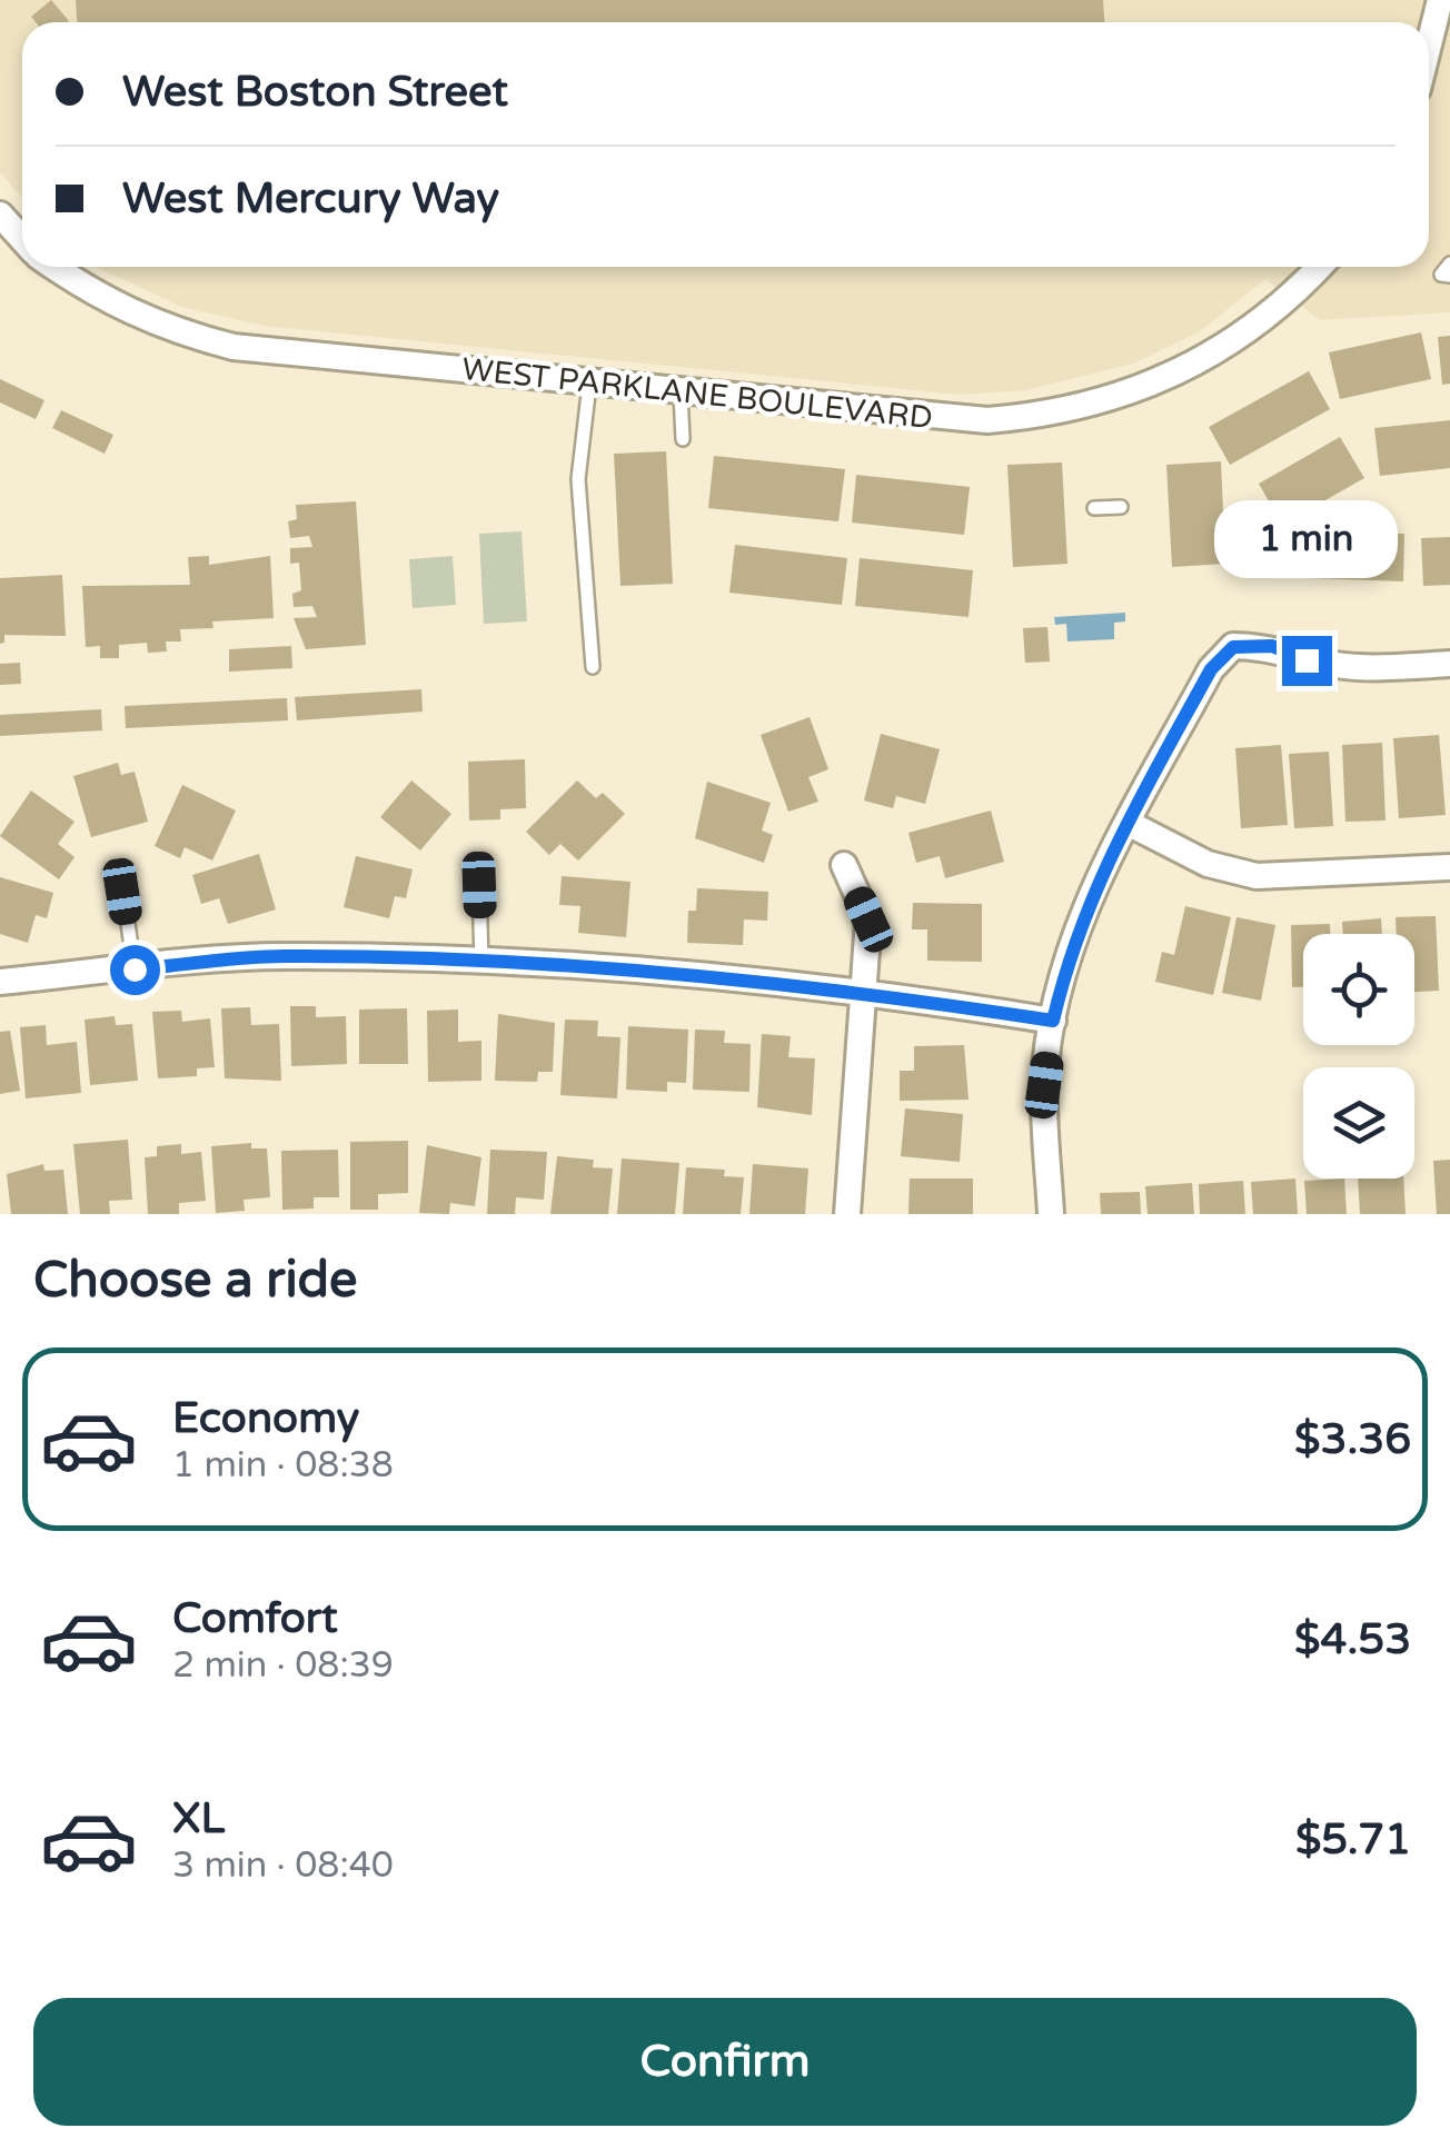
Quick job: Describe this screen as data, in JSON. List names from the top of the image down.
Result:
{
  "streets": {
    "street": ["WEST PARKLANE BOULEVARD"]
  },
  "page": {
    "banner": ["West Boston Street", "West Mercury Way"],
    "bubble": "1 min",
    "heading": "Choose a ride",
    "list": [
      {
        "name": "Economy",
        "note": "1 min · 08:38",
        "value": "$3.36"
      },
      {
        "name": "Comfort",
        "note": "2 min · 08:39",
        "value": "$4.53"
      },
      {
        "name": "XL",
        "note": "3 min · 08:40",
        "value": "$5.71"
      }
    ],
    "buttons": "Confirm"
  }
}
